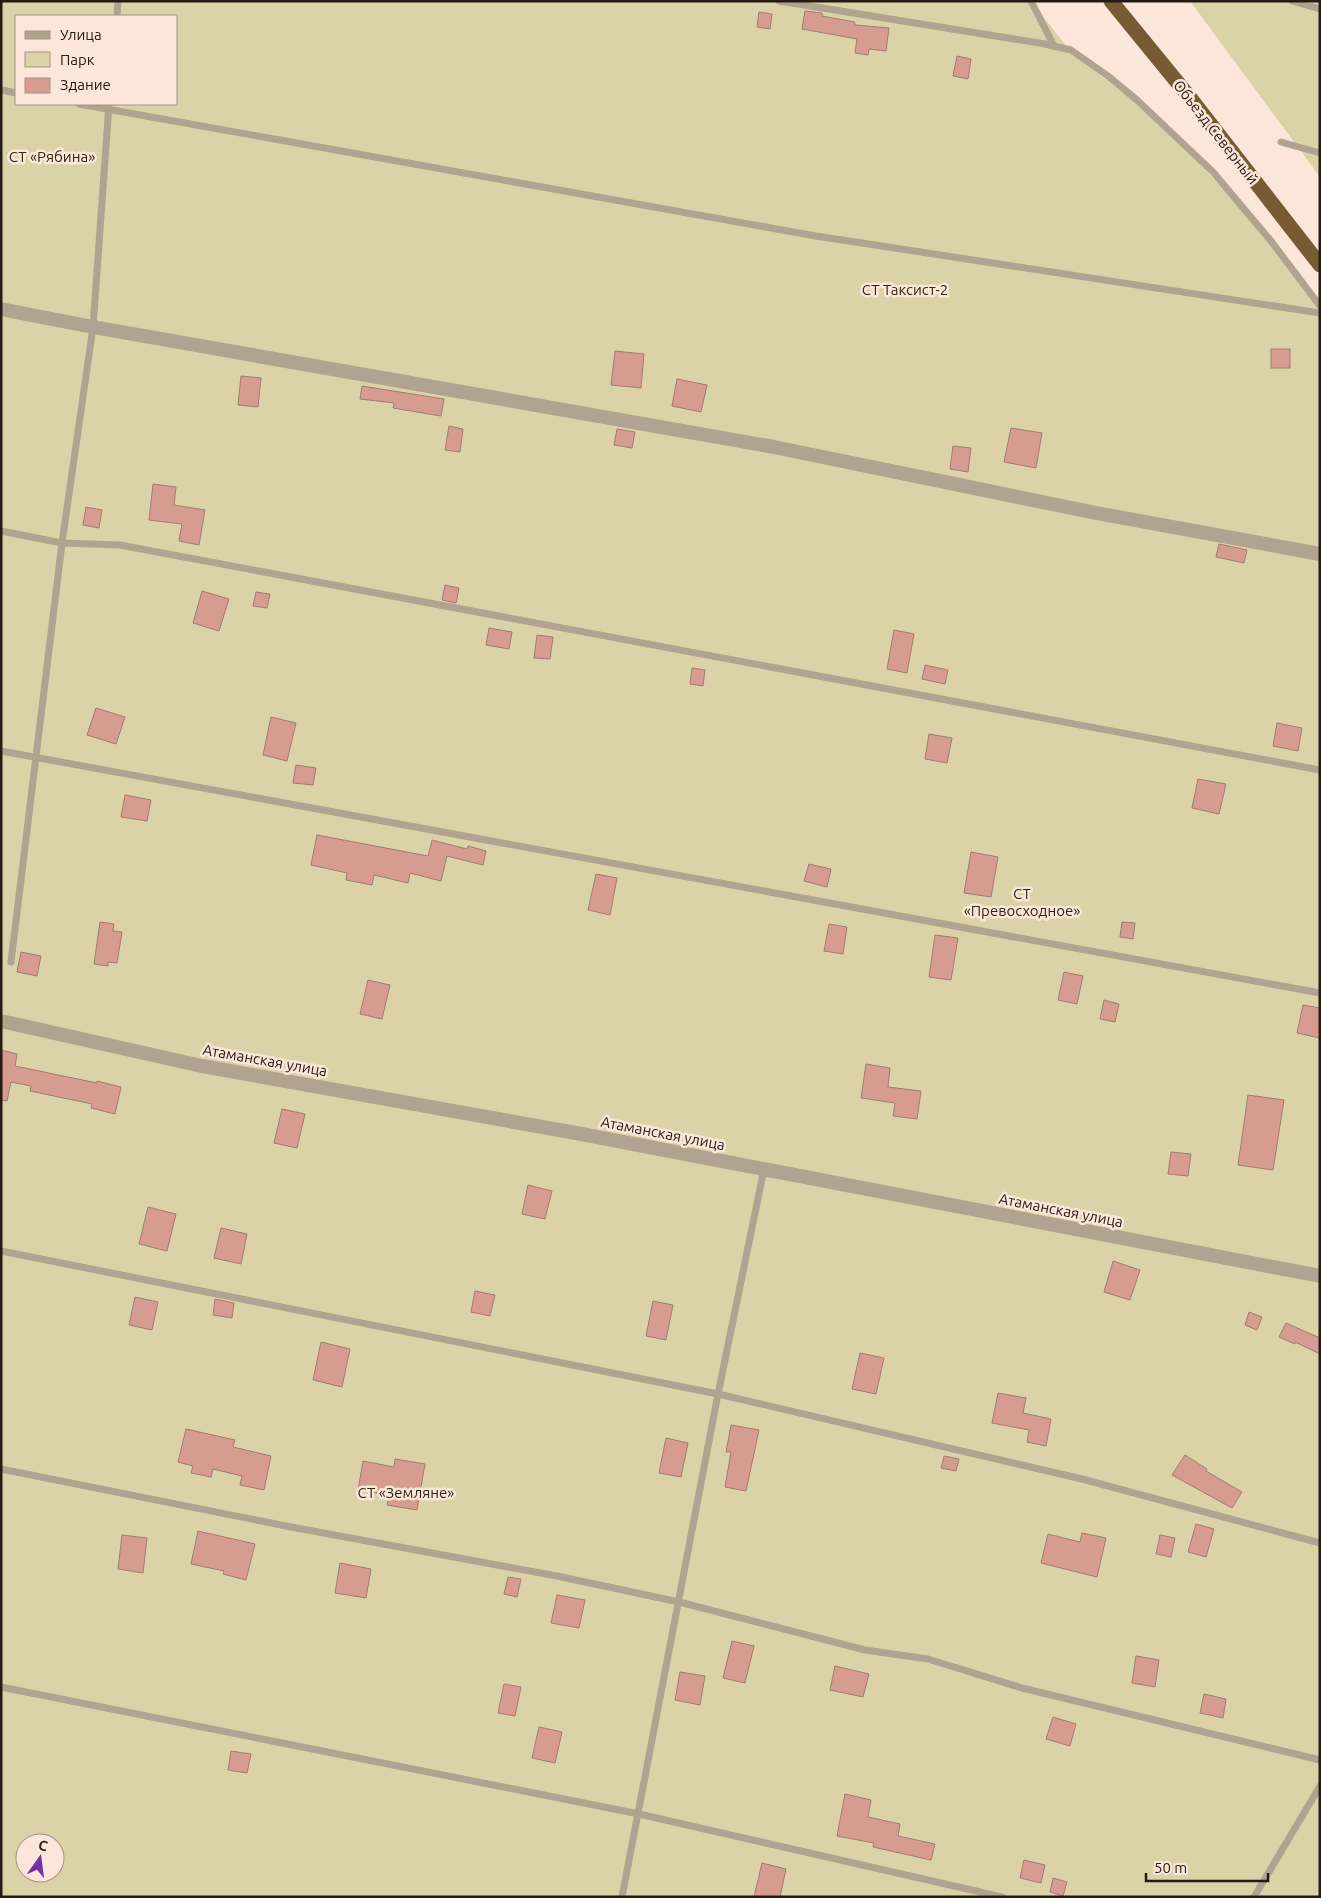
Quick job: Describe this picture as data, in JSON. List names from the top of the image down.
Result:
{
  "streets": {
    "highway": ["Обьезд Северный"],
    "street": ["Атаманская улица"]
  },
  "parks": [
    "СТ «Рябина»",
    "СТ Таксист-2",
    "СТ «Превосходное»",
    "СТ «Земляне»"
  ],
  "legend": ["Улица", "Парк", "Здание"],
  "scale_bar": "50 m",
  "north": "top"
}
